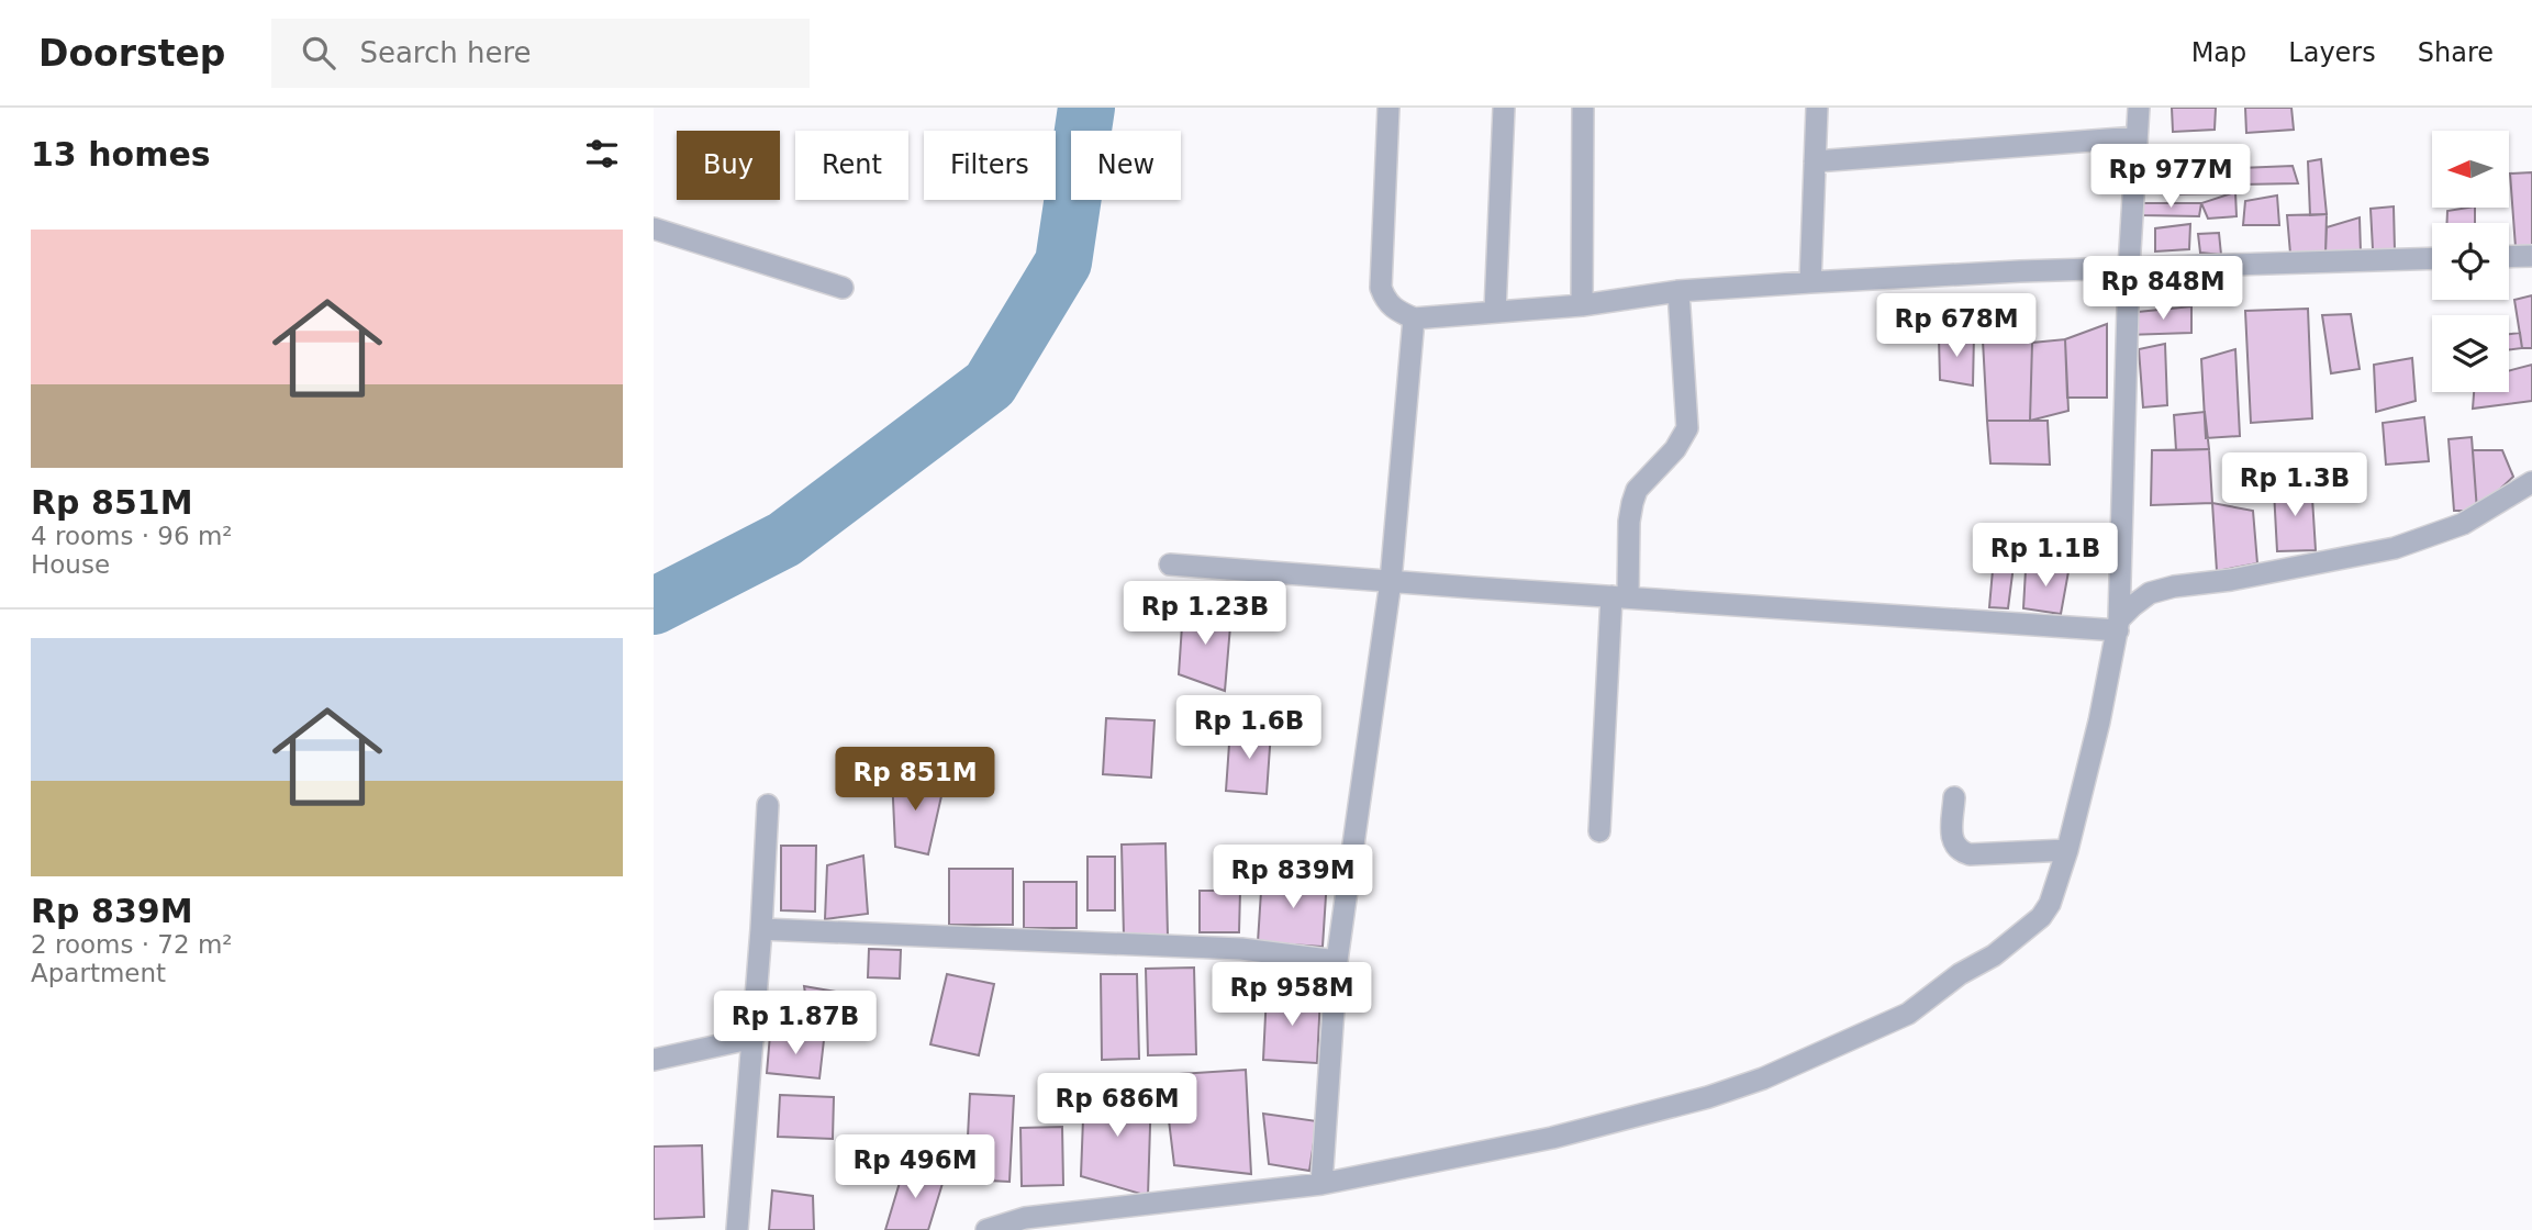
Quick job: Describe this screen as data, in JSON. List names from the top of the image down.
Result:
{
  "north": "left",
  "page": {
    "header": "Doorstep",
    "search": "Search here",
    "nav": ["Map", "Layers", "Share"],
    "heading": "13 homes",
    "chip": [
      "Buy",
      "Rent",
      "Filters",
      "New"
    ],
    "price": [
      "Rp 977M",
      "Rp 848M",
      "Rp 678M",
      "Rp 1.3B",
      "Rp 1.1B",
      "Rp 1.23B",
      "Rp 1.6B",
      "Rp 851M",
      "Rp 839M",
      "Rp 958M",
      "Rp 1.87B",
      "Rp 686M",
      "Rp 496M"
    ],
    "list": [
      {
        "name": "Rp 851M",
        "note": "4 rooms · 96 m² · House"
      },
      {
        "name": "Rp 839M",
        "note": "2 rooms · 72 m² · Apartment"
      }
    ]
  }
}
